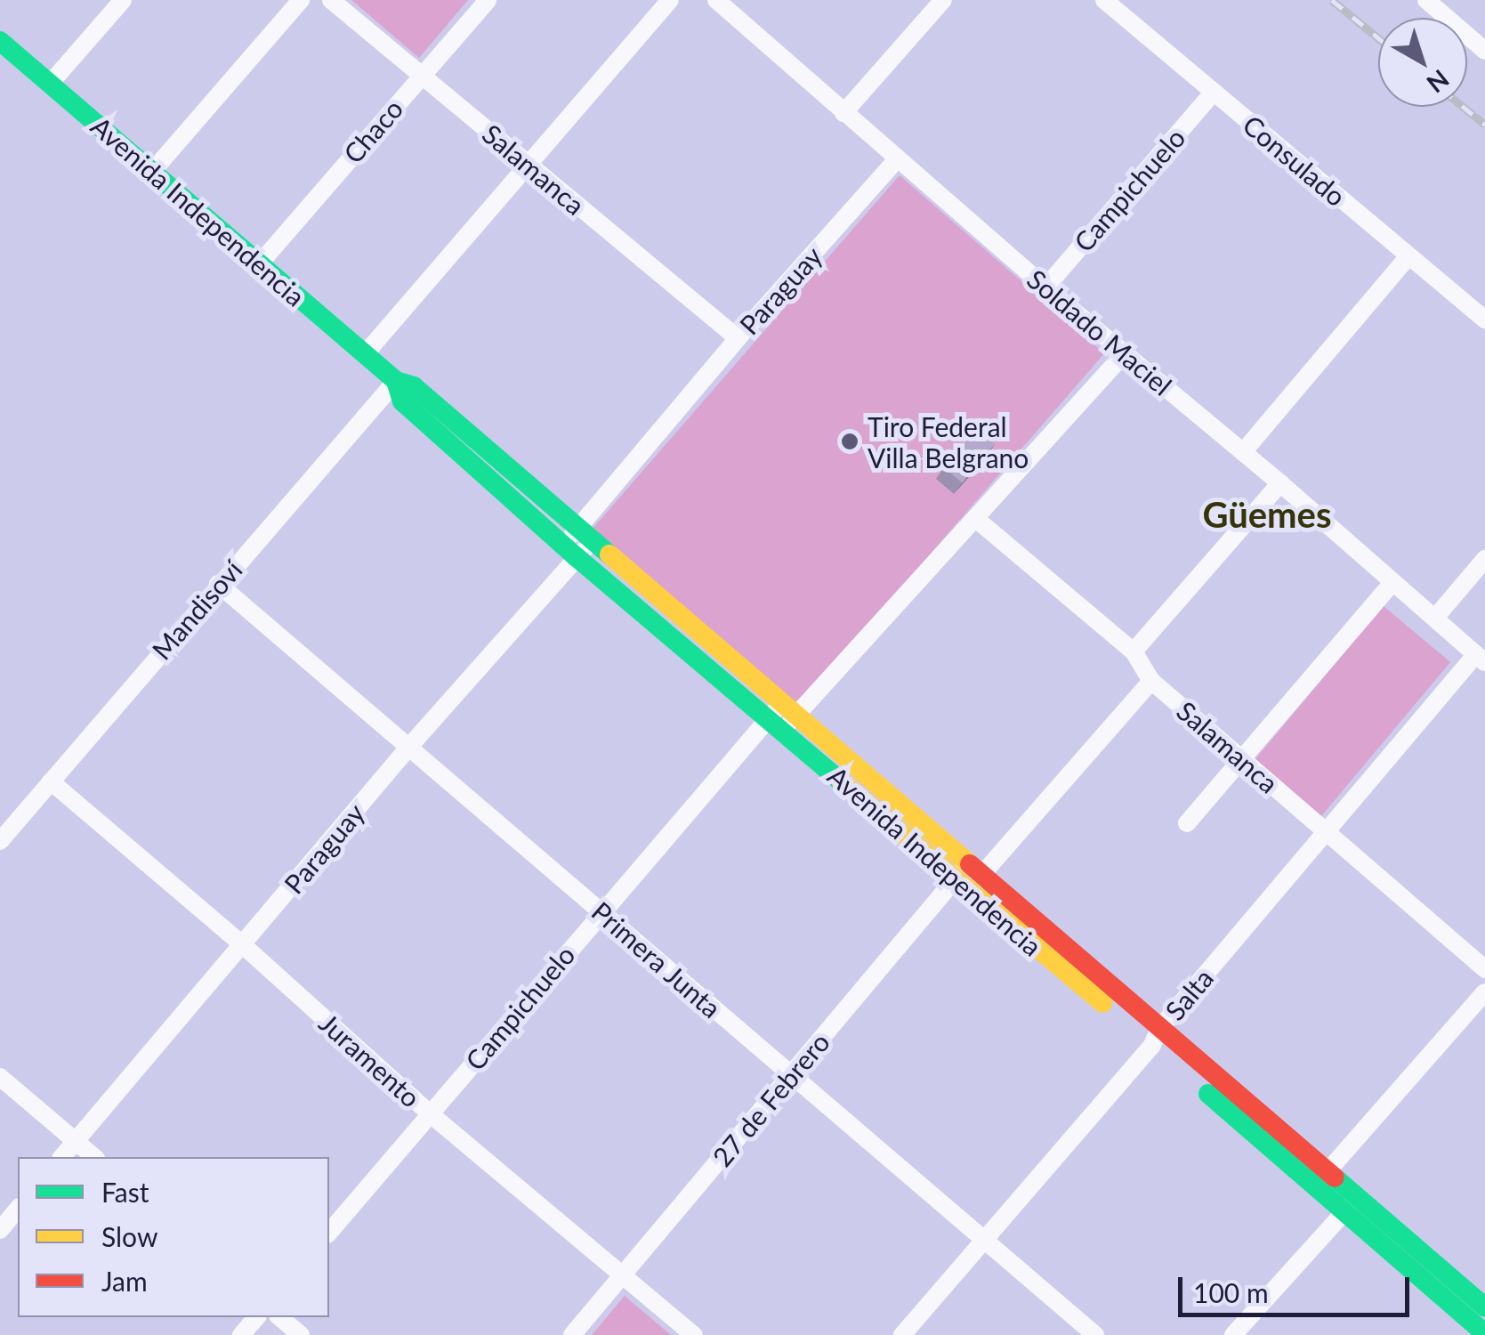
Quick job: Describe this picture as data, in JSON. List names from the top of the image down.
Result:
{
  "streets": {
    "street": [
      "Chaco",
      "Consulado",
      "Salamanca",
      "Campichuelo",
      "Avenida Independencia",
      "Paraguay",
      "Soldado Maciel",
      "Mandisoví",
      "Primera Junta",
      "Salta",
      "Juramento",
      "27 de Febrero"
    ]
  },
  "crossings": [
    ["Chaco", "Salamanca"],
    ["Chaco", "Avenida Independencia"],
    ["Consulado", "Campichuelo"],
    ["Salamanca", "Campichuelo"],
    ["Salamanca", "Paraguay"],
    ["Salamanca", "Salta"],
    ["Salamanca", "27 de Febrero"],
    ["Campichuelo", "Avenida Independencia"],
    ["Campichuelo", "Soldado Maciel"],
    ["Campichuelo", "Primera Junta"],
    ["Campichuelo", "Juramento"],
    ["Avenida Independencia", "Paraguay"],
    ["Avenida Independencia", "Mandisoví"],
    ["Avenida Independencia", "Salta"],
    ["Avenida Independencia", "27 de Febrero"],
    ["Paraguay", "Soldado Maciel"],
    ["Paraguay", "Primera Junta"],
    ["Paraguay", "Juramento"],
    ["Soldado Maciel", "Salta"],
    ["Mandisoví", "Primera Junta"],
    ["Mandisoví", "Juramento"],
    ["Primera Junta", "Salta"],
    ["Primera Junta", "27 de Febrero"],
    ["Juramento", "27 de Febrero"]
  ],
  "districts": ["Güemes"],
  "places": ["Tiro Federal Villa Belgrano"],
  "legend": ["Fast", "Slow", "Jam"],
  "scale_bar": "100 m",
  "north": "bottom right"
}
